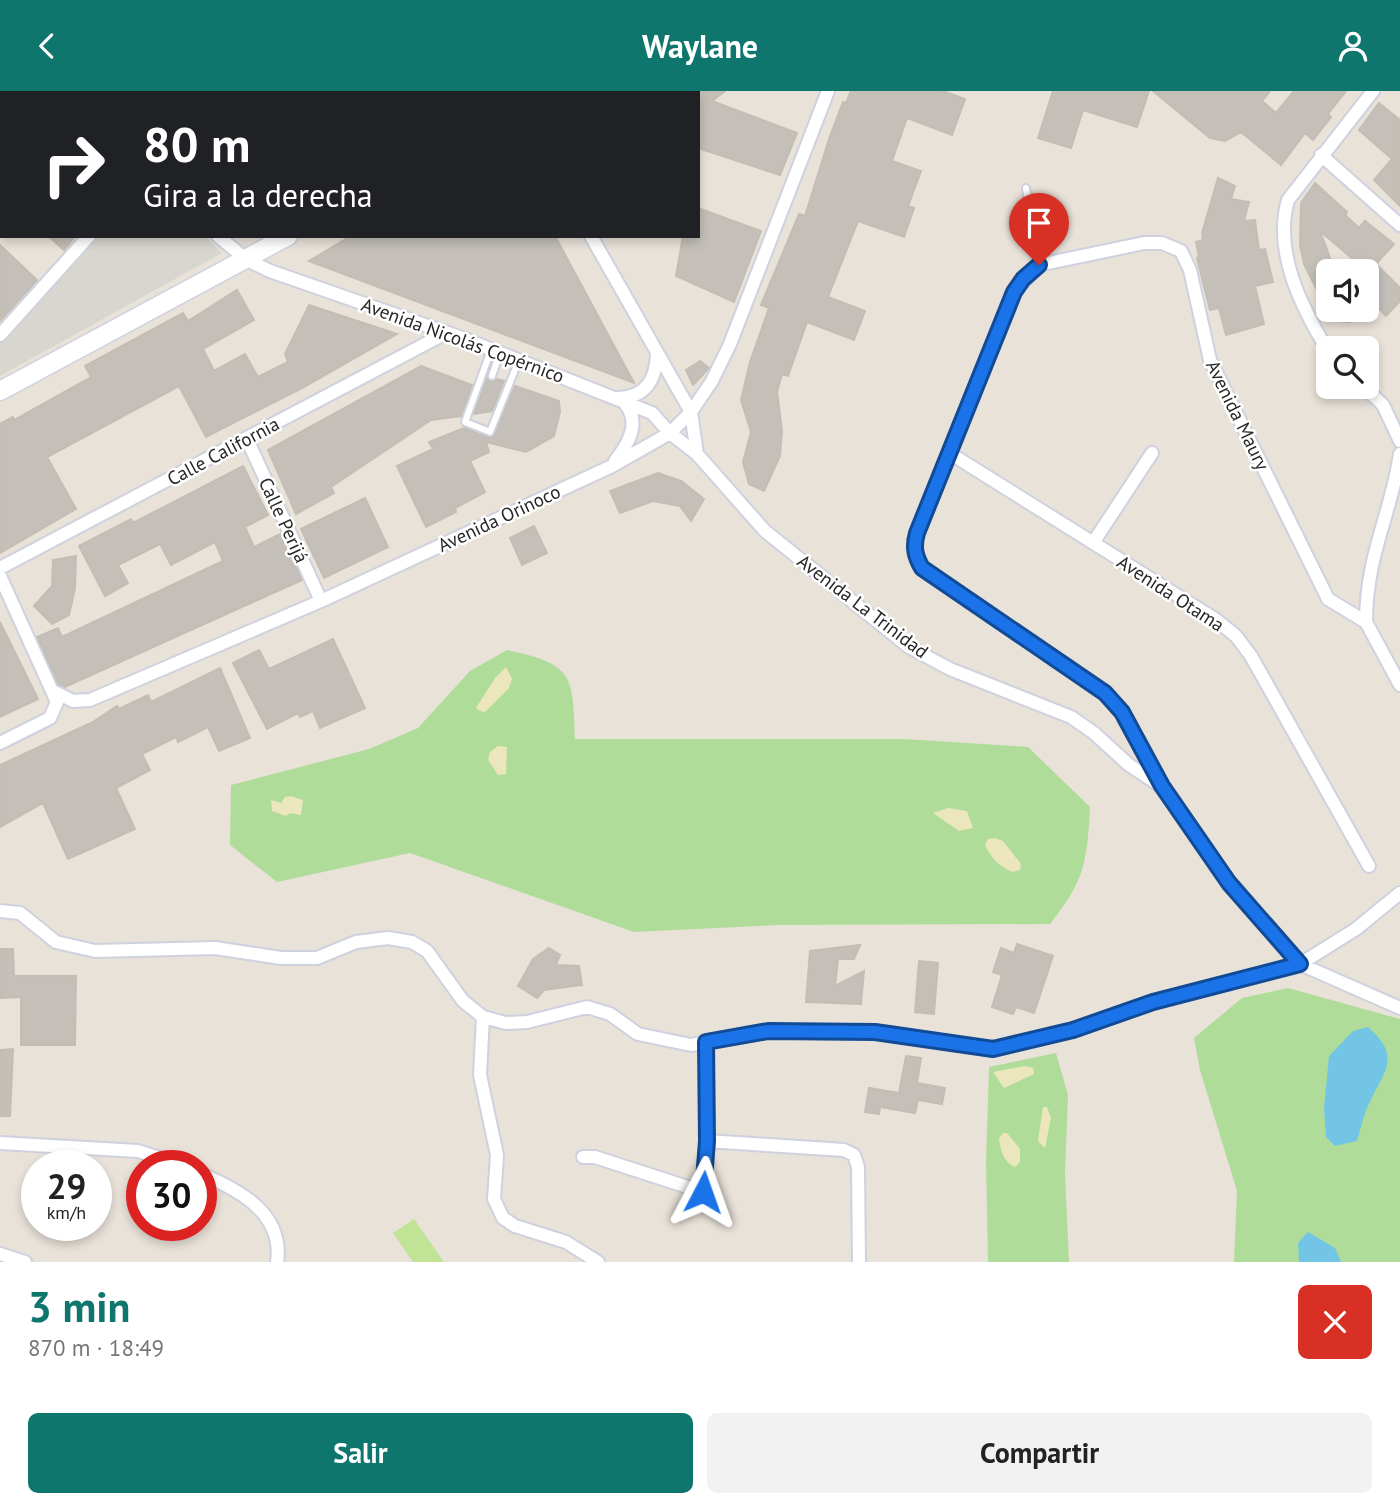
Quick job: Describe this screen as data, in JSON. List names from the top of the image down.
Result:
{
  "streets": {
    "street": [
      "Avenida Nicolás Copérnico",
      "Avenida Maury",
      "Calle California",
      "Avenida Orinoco",
      "Calle Perijá",
      "Avenida Otama",
      "Avenida La Trinidad"
    ]
  },
  "crossings": [
    ["Avenida Nicolás Copérnico", "Calle California"],
    ["Avenida Nicolás Copérnico", "Avenida Orinoco"],
    ["Avenida Nicolás Copérnico", "Avenida La Trinidad"],
    ["Calle California", "Calle Perijá"],
    ["Avenida Orinoco", "Calle Perijá"],
    ["Avenida Orinoco", "Avenida La Trinidad"]
  ],
  "page": {
    "header": "Waylane",
    "turn": ["80 m", "Gira a la derecha"],
    "speed": "29 km/h",
    "limit": "30",
    "heading": ["3 min", "870 m · 18:49"],
    "buttons": ["Salir", "Compartir"]
  }
}
